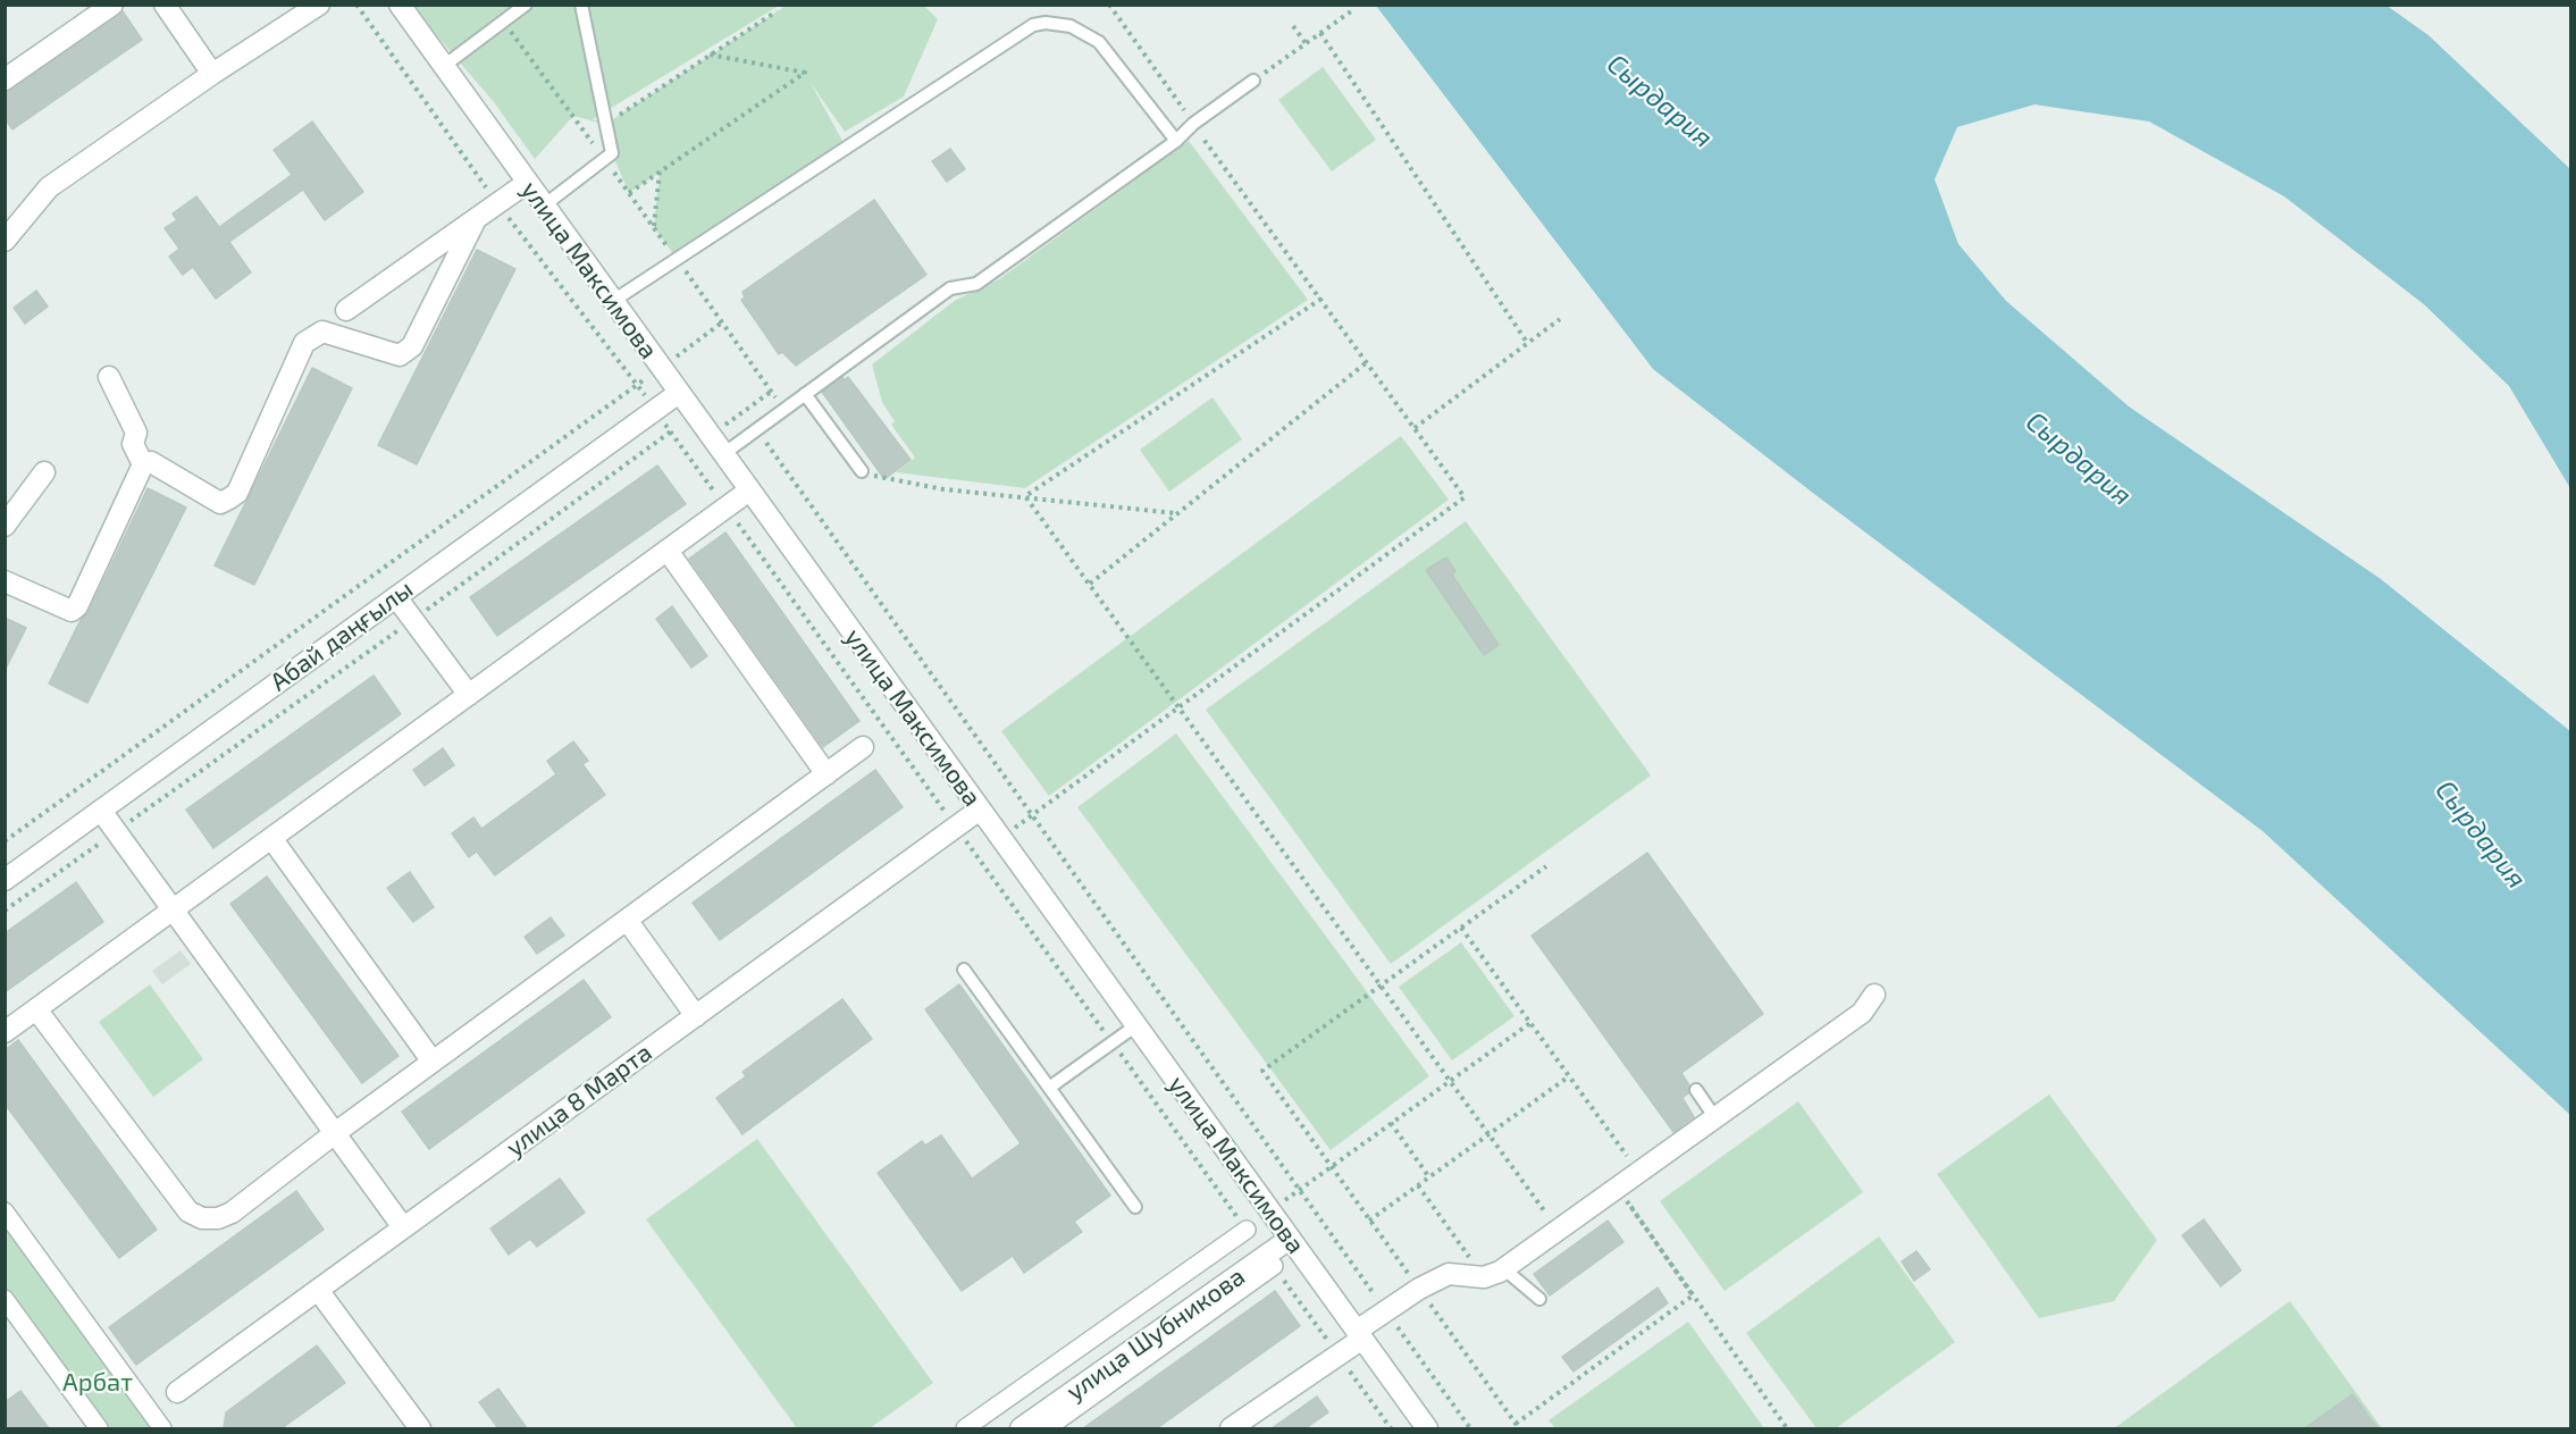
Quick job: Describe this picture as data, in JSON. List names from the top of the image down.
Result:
{
  "streets": {
    "street": [
      "улица Максимова",
      "Абай даңғылы",
      "улица 8 Марта",
      "улица Шубникова"
    ]
  },
  "crossings": [
    ["улица Максимова", "Абай даңғылы"],
    ["улица Максимова", "улица 8 Марта"],
    ["улица Максимова", "улица Шубникова"]
  ],
  "water": ["Сырдария"],
  "parks": ["Арбат"]
}
